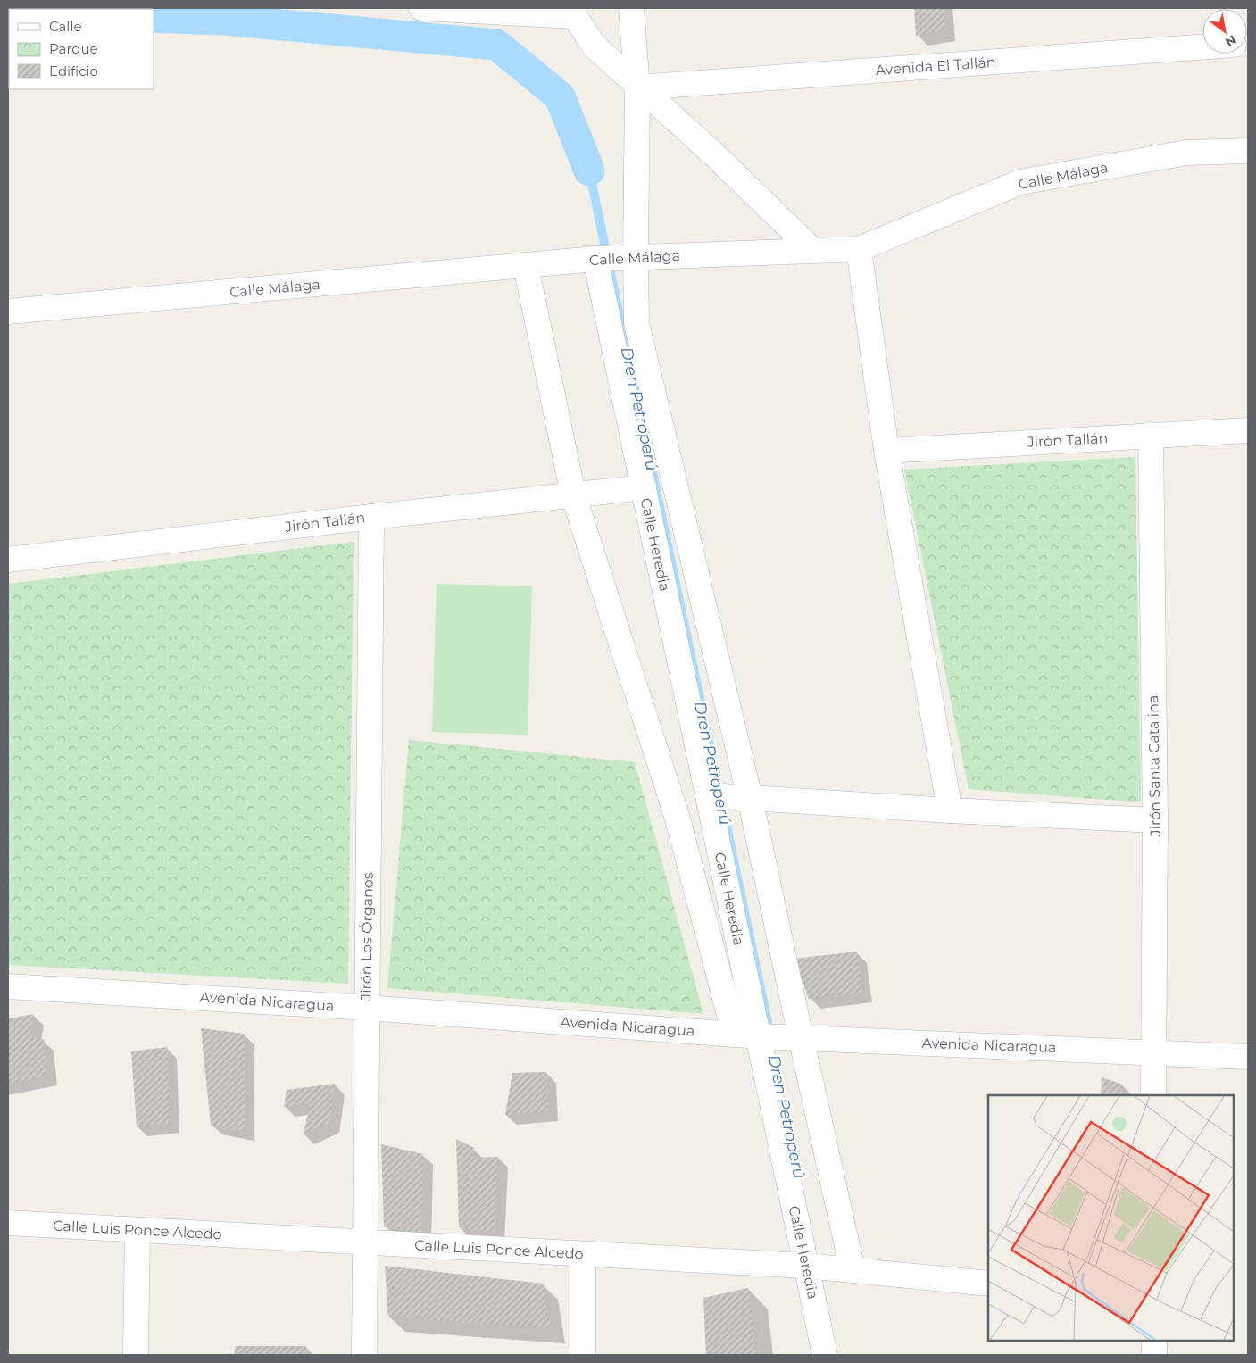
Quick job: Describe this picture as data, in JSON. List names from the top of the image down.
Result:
{
  "streets": {
    "street": [
      "Avenida El Tallán",
      "Calle Málaga",
      "Jirón Tallán",
      "Calle Heredia",
      "Jirón Santa Catalina",
      "Jirón Los Órganos",
      "Avenida Nicaragua",
      "Calle Luis Ponce Alcedo"
    ]
  },
  "crossings": [
    ["Calle Málaga", "Calle Heredia"],
    ["Jirón Tallán", "Calle Heredia"],
    ["Jirón Tallán", "Jirón Santa Catalina"],
    ["Jirón Tallán", "Jirón Los Órganos"],
    ["Calle Heredia", "Avenida Nicaragua"],
    ["Calle Heredia", "Calle Luis Ponce Alcedo"],
    ["Jirón Santa Catalina", "Avenida Nicaragua"],
    ["Jirón Los Órganos", "Avenida Nicaragua"],
    ["Jirón Los Órganos", "Calle Luis Ponce Alcedo"]
  ],
  "water": ["Dren Petroperú"],
  "legend": ["Calle", "Parque", "Edificio"],
  "north": "bottom right"
}
